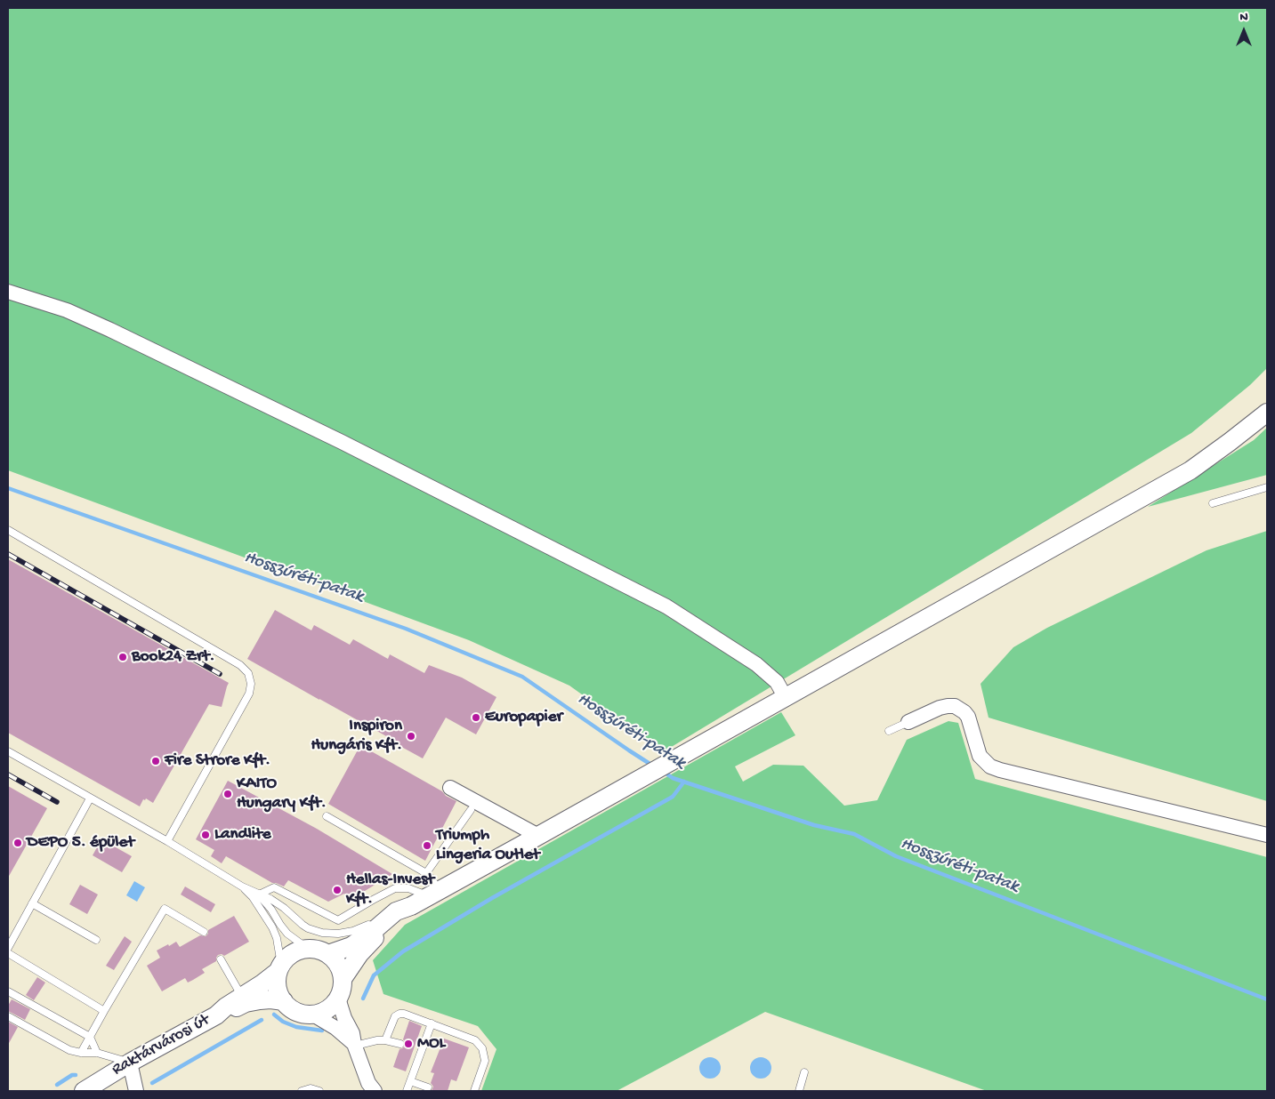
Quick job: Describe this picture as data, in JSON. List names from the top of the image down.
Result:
{
  "streets": {
    "street": ["Raktárvárosi út"]
  },
  "water": ["Hosszúréti-patak"],
  "places": [
    "Book24 Zrt.",
    "Europapier",
    "Inspiron Hungáris Kft.",
    "Fire Strore Kft.",
    "KAITO Hungary Kft.",
    "Landlite",
    "DEPO 5. épület",
    "Triumph Lingeria Outlet",
    "Hellas-Invest Kft.",
    "MOL"
  ],
  "north": "top"
}
